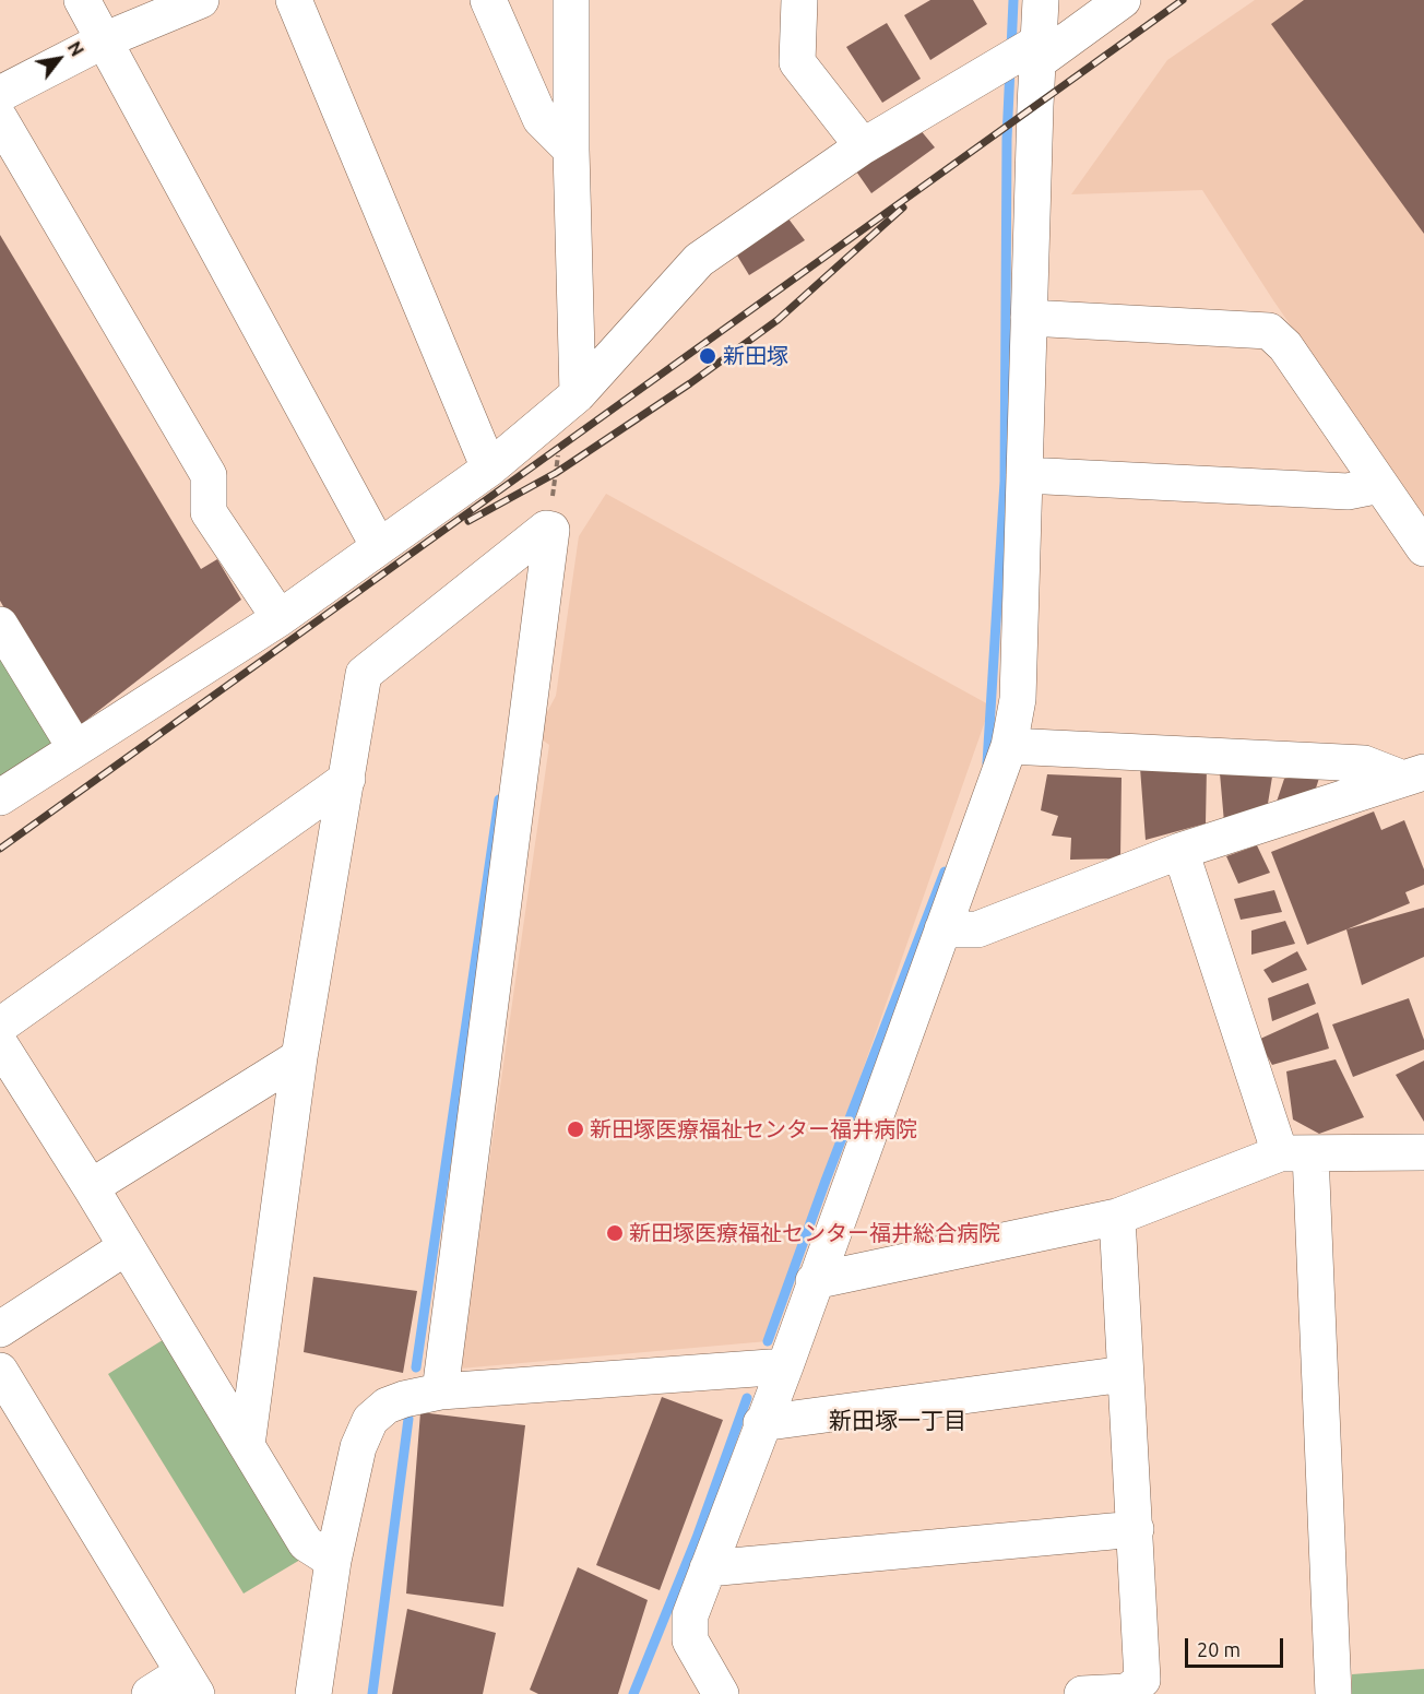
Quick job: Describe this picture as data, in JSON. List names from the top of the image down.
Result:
{
  "districts": ["新田塚一丁目"],
  "places": ["新田塚", "新田塚医療福祉センター福井病院", "新田塚医療福祉センター福井総合病院"],
  "scale_bar": "20 m",
  "north": "top right"
}
